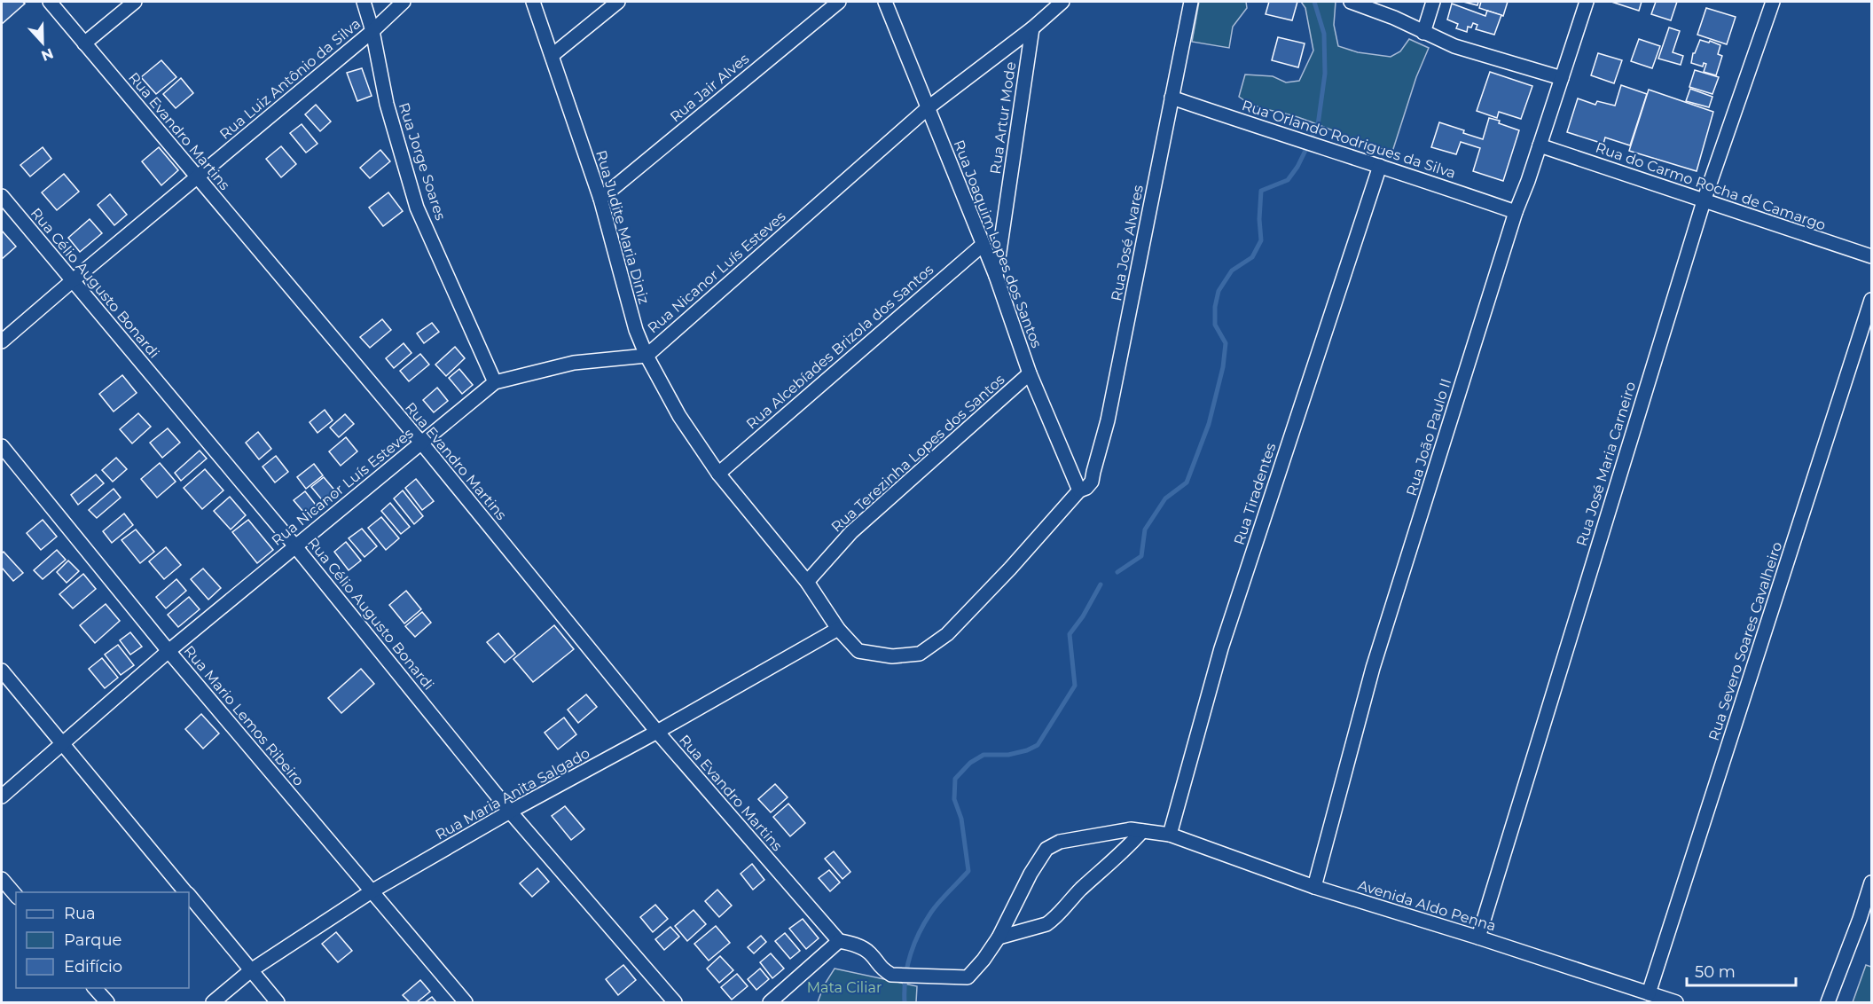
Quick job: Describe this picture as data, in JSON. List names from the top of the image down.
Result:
{
  "streets": {
    "street": [
      "Rua Luiz Antônio da Silva",
      "Rua Jair Alves",
      "Rua Artur Mode",
      "Rua Evandro Martins",
      "Rua Orlando Rodrigues da Silva",
      "Rua Jorge Soares",
      "Rua do Carmo Rocha de Camargo",
      "Rua Judite Maria Diniz",
      "Rua José Alvares",
      "Rua Joaquim Lopes dos Santos",
      "Rua Nicanor Luís Esteves",
      "Rua Célio Augusto Bonardi",
      "Rua Alcebíades Brizola dos Santos",
      "Rua João Paulo II",
      "Rua Terezinha Lopes dos Santos",
      "Rua José Maria Carneiro",
      "Rua Tiradentes",
      "Rua Severo Soares Cavalheiro",
      "Rua Mario Lemos Ribeiro",
      "Rua Maria Anita Salgado",
      "Avenida Aldo Penna"
    ]
  },
  "crossings": [
    ["Rua Luiz Antônio da Silva", "Rua Evandro Martins"],
    ["Rua Luiz Antônio da Silva", "Rua Jorge Soares"],
    ["Rua Luiz Antônio da Silva", "Rua Célio Augusto Bonardi"],
    ["Rua Jair Alves", "Rua Judite Maria Diniz"],
    ["Rua Artur Mode", "Rua Joaquim Lopes dos Santos"],
    ["Rua Artur Mode", "Rua Nicanor Luís Esteves"],
    ["Rua Evandro Martins", "Rua Nicanor Luís Esteves"],
    ["Rua Evandro Martins", "Rua Maria Anita Salgado"],
    ["Rua Evandro Martins", "Avenida Aldo Penna"],
    ["Rua Orlando Rodrigues da Silva", "Rua José Alvares"],
    ["Rua Orlando Rodrigues da Silva", "Rua João Paulo II"],
    ["Rua Orlando Rodrigues da Silva", "Rua Tiradentes"],
    ["Rua Jorge Soares", "Rua Nicanor Luís Esteves"],
    ["Rua do Carmo Rocha de Camargo", "Rua João Paulo II"],
    ["Rua do Carmo Rocha de Camargo", "Rua José Maria Carneiro"],
    ["Rua Judite Maria Diniz", "Rua José Alvares"],
    ["Rua Judite Maria Diniz", "Rua Joaquim Lopes dos Santos"],
    ["Rua Judite Maria Diniz", "Rua Nicanor Luís Esteves"],
    ["Rua Judite Maria Diniz", "Rua Alcebíades Brizola dos Santos"],
    ["Rua Judite Maria Diniz", "Rua Terezinha Lopes dos Santos"],
    ["Rua Judite Maria Diniz", "Rua Maria Anita Salgado"],
    ["Rua José Alvares", "Rua Joaquim Lopes dos Santos"],
    ["Rua Joaquim Lopes dos Santos", "Rua Nicanor Luís Esteves"],
    ["Rua Joaquim Lopes dos Santos", "Rua Alcebíades Brizola dos Santos"],
    ["Rua Joaquim Lopes dos Santos", "Rua Terezinha Lopes dos Santos"],
    ["Rua Nicanor Luís Esteves", "Rua Célio Augusto Bonardi"],
    ["Rua Nicanor Luís Esteves", "Rua Mario Lemos Ribeiro"],
    ["Rua Célio Augusto Bonardi", "Rua Maria Anita Salgado"],
    ["Rua João Paulo II", "Avenida Aldo Penna"],
    ["Rua José Maria Carneiro", "Avenida Aldo Penna"],
    ["Rua Tiradentes", "Avenida Aldo Penna"],
    ["Rua Severo Soares Cavalheiro", "Avenida Aldo Penna"],
    ["Rua Mario Lemos Ribeiro", "Rua Maria Anita Salgado"]
  ],
  "parks": ["Mata Ciliar"],
  "legend": ["Rua", "Parque", "Edifício"],
  "scale_bar": "50 m",
  "north": "bottom"
}
